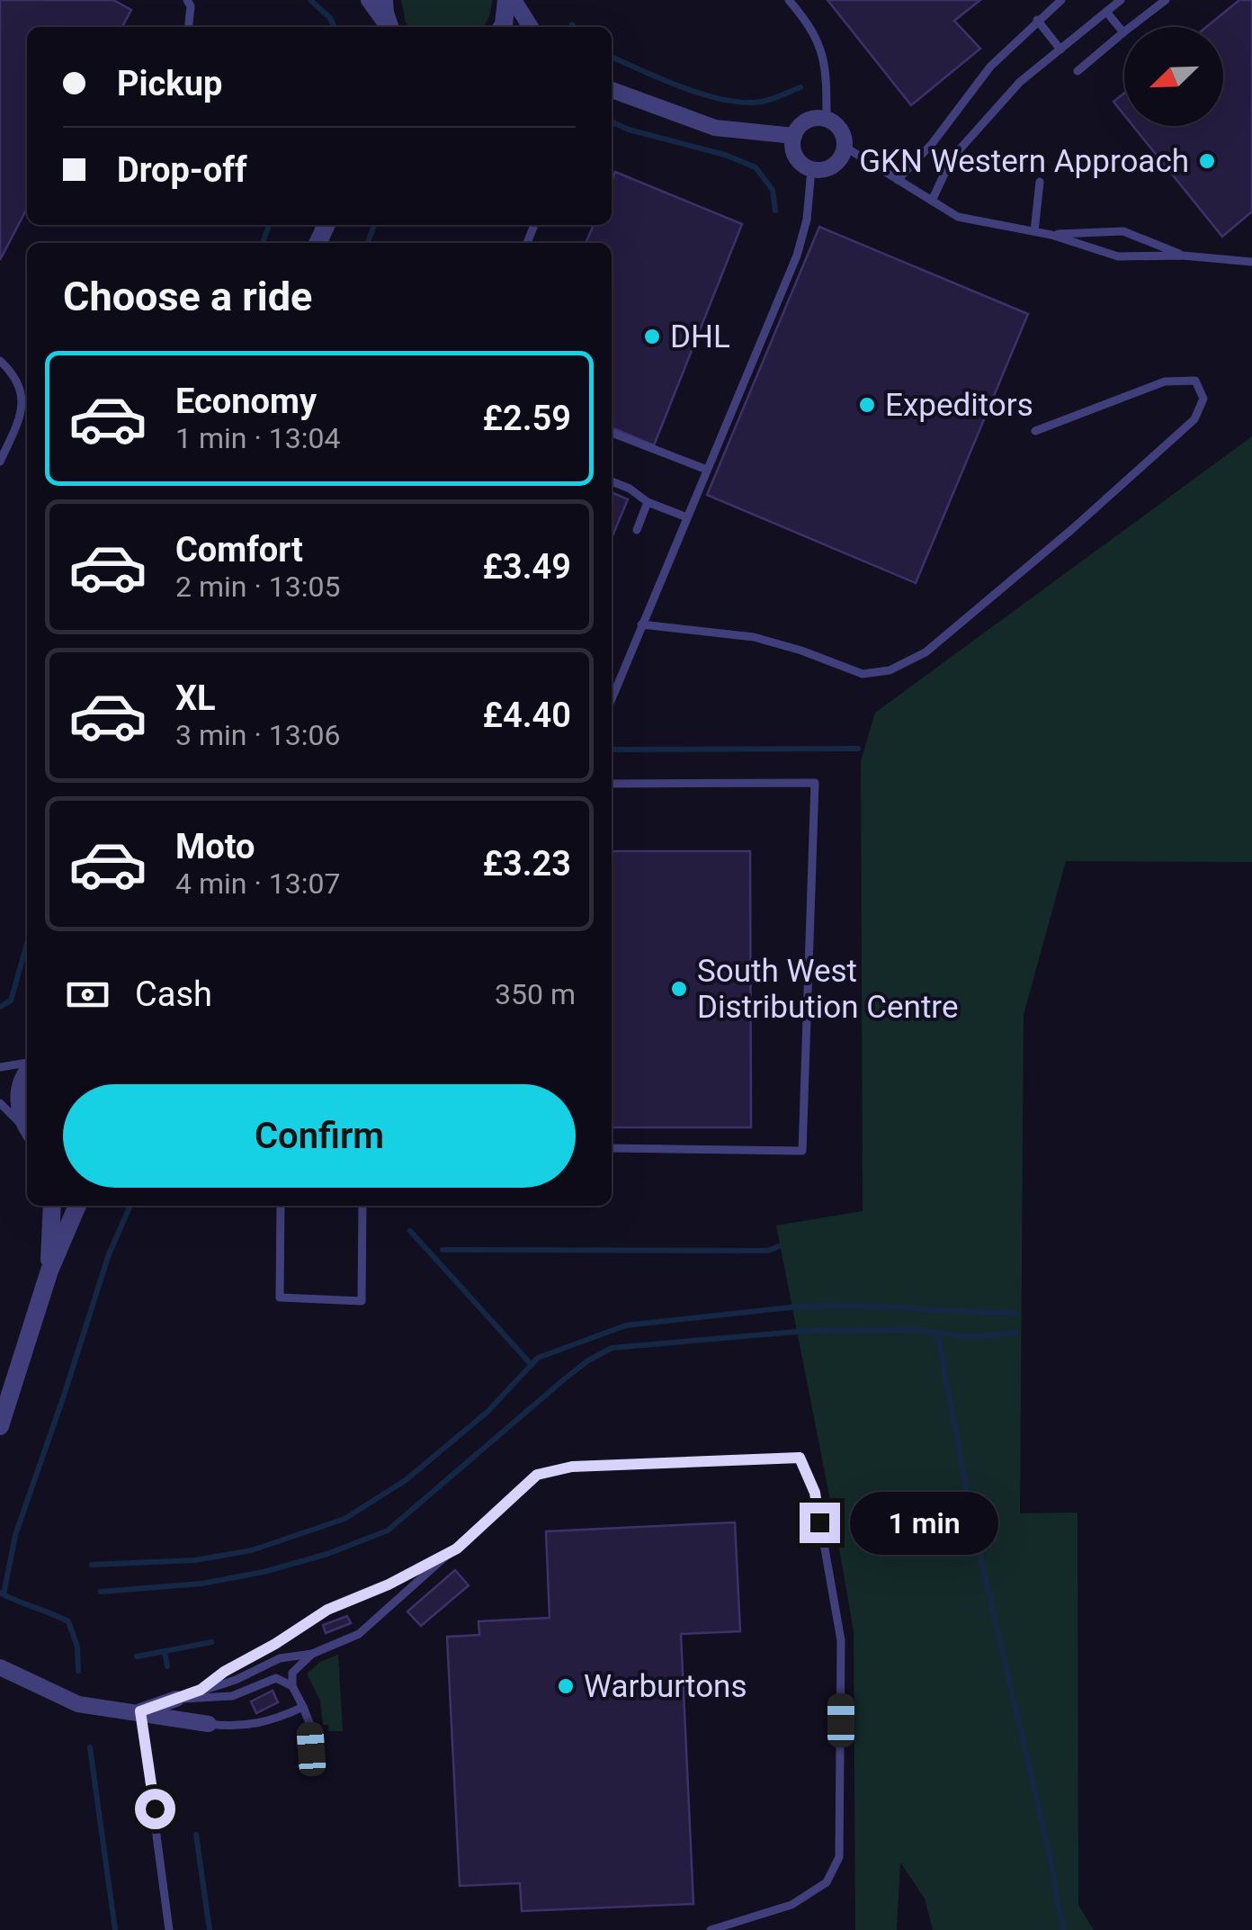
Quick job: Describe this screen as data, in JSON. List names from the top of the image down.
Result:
{
  "places": [
    "GKN Western Approach",
    "DHL",
    "Expeditors",
    "South West Distribution Centre",
    "Warburtons"
  ],
  "north": "bottom left",
  "page": {
    "banner": ["Pickup", "Drop-off"],
    "heading": "Choose a ride",
    "list": [
      {
        "name": "Economy",
        "note": "1 min · 13:04",
        "value": "£2.59"
      },
      {
        "name": "Comfort",
        "note": "2 min · 13:05",
        "value": "£3.49"
      },
      {
        "name": "XL",
        "note": "3 min · 13:06",
        "value": "£4.40"
      },
      {
        "name": "Moto",
        "note": "4 min · 13:07",
        "value": "£3.23"
      }
    ],
    "pay": ["Cash", "350 m"],
    "buttons": "Confirm",
    "bubble": "1 min"
  }
}
